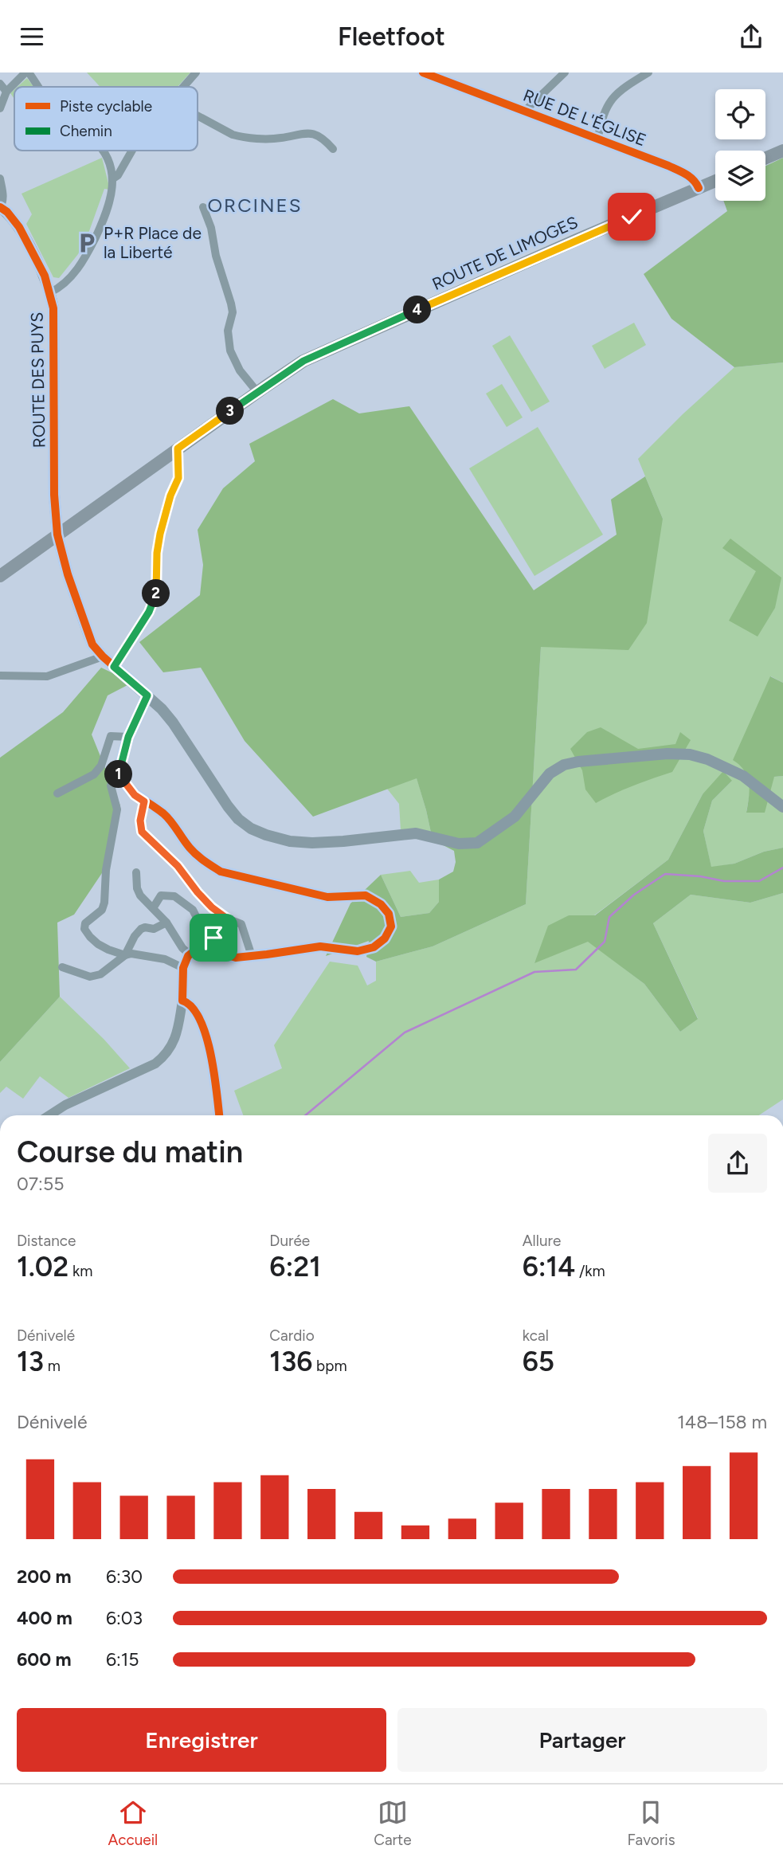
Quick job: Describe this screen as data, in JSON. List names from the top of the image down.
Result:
{
  "streets": {
    "main road": ["ROUTE DE LIMOGES", "ROUTE DES PUYS"],
    "street": ["RUE DE L'ÉGLISE"]
  },
  "crossings": [
    ["RUE DE L'ÉGLISE", "ROUTE DE LIMOGES"],
    ["ROUTE DE LIMOGES", "ROUTE DES PUYS"]
  ],
  "districts": ["ORCINES"],
  "places": {
    "parking": ["P+R Place de la Liberté"]
  },
  "legend": ["Piste cyclable", "Chemin"],
  "page": {
    "header": "Fleetfoot",
    "pins": [
      "4",
      "3",
      "2",
      "1"
    ],
    "heading": ["Course du matin", "07:55"],
    "stats": [
      ["Distance", "1.02 km"],
      ["Durée", "6:21"],
      ["Allure", "6:14 /km"],
      ["Dénivelé", "13 m"],
      ["Cardio", "136 bpm"],
      ["kcal", "65"]
    ],
    "chart": ["Dénivelé", "148–158 m"],
    "list": [
      {
        "name": "200 m",
        "note": "6:30"
      },
      {
        "name": "400 m",
        "note": "6:03"
      },
      {
        "name": "600 m",
        "note": "6:15"
      }
    ],
    "buttons": ["Enregistrer", "Partager"],
    "tabs": ["Accueil", "Carte", "Favoris"]
  }
}
